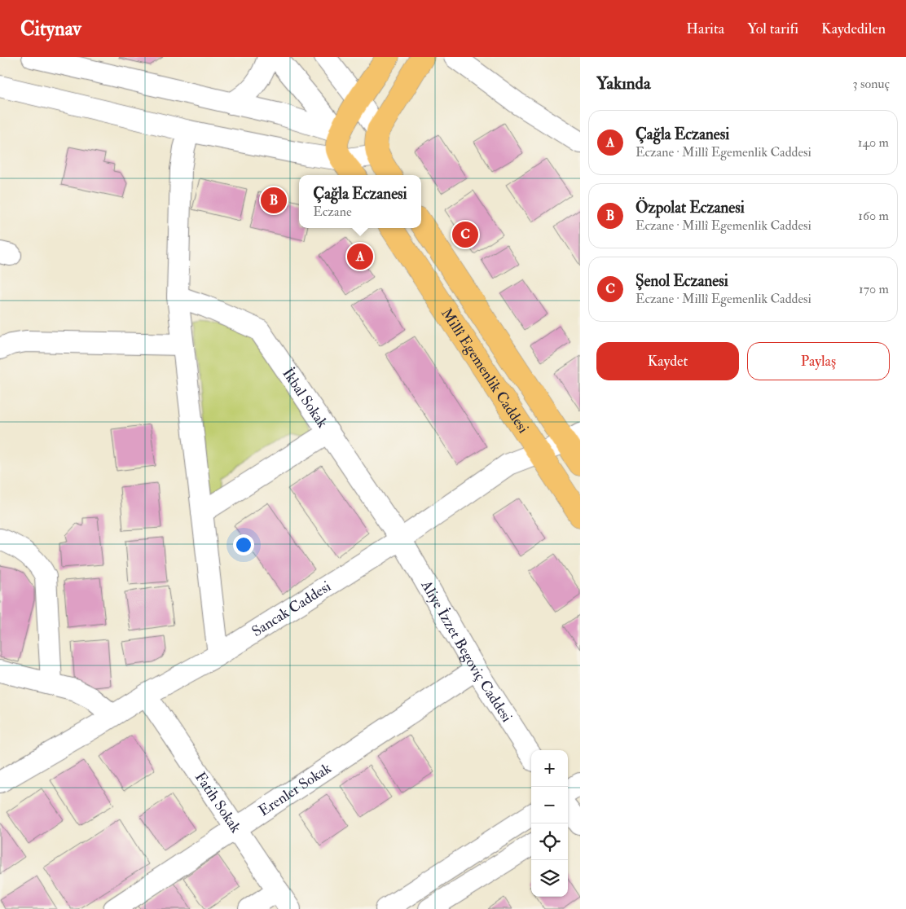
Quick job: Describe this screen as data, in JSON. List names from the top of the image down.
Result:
{
  "streets": {
    "main road": ["Millî Egemenlik Caddesi"],
    "street": [
      "İkbal Sokak",
      "Sancak Caddesi",
      "Aliye İzzet Begoviç Caddesi",
      "Erenler Sokak",
      "Fatih Sokak"
    ]
  },
  "crossings": [
    ["Millî Egemenlik Caddesi", "Sancak Caddesi"],
    ["İkbal Sokak", "Sancak Caddesi"],
    ["İkbal Sokak", "Aliye İzzet Begoviç Caddesi"],
    ["Sancak Caddesi", "Aliye İzzet Begoviç Caddesi"],
    ["Sancak Caddesi", "Fatih Sokak"],
    ["Aliye İzzet Begoviç Caddesi", "Erenler Sokak"],
    ["Erenler Sokak", "Fatih Sokak"]
  ],
  "page": {
    "header": "Citynav",
    "nav": ["Harita", "Yol tarifi", "Kaydedilen"],
    "heading": ["Yakında", "3 sonuç"],
    "list": [
      {
        "mark": "A",
        "name": "Çağla Eczanesi",
        "note": "Eczane · Millî Egemenlik Caddesi",
        "value": "140 m"
      },
      {
        "mark": "B",
        "name": "Özpolat Eczanesi",
        "note": "Eczane · Millî Egemenlik Caddesi",
        "value": "160 m"
      },
      {
        "mark": "C",
        "name": "Şenol Eczanesi",
        "note": "Eczane · Millî Egemenlik Caddesi",
        "value": "170 m"
      }
    ],
    "popup": ["Çağla Eczanesi", "Eczane"],
    "pins": ["B", "C", "A"],
    "buttons": ["Kaydet", "Paylaş"],
    "map_buttons": ["+", "−"]
  }
}
